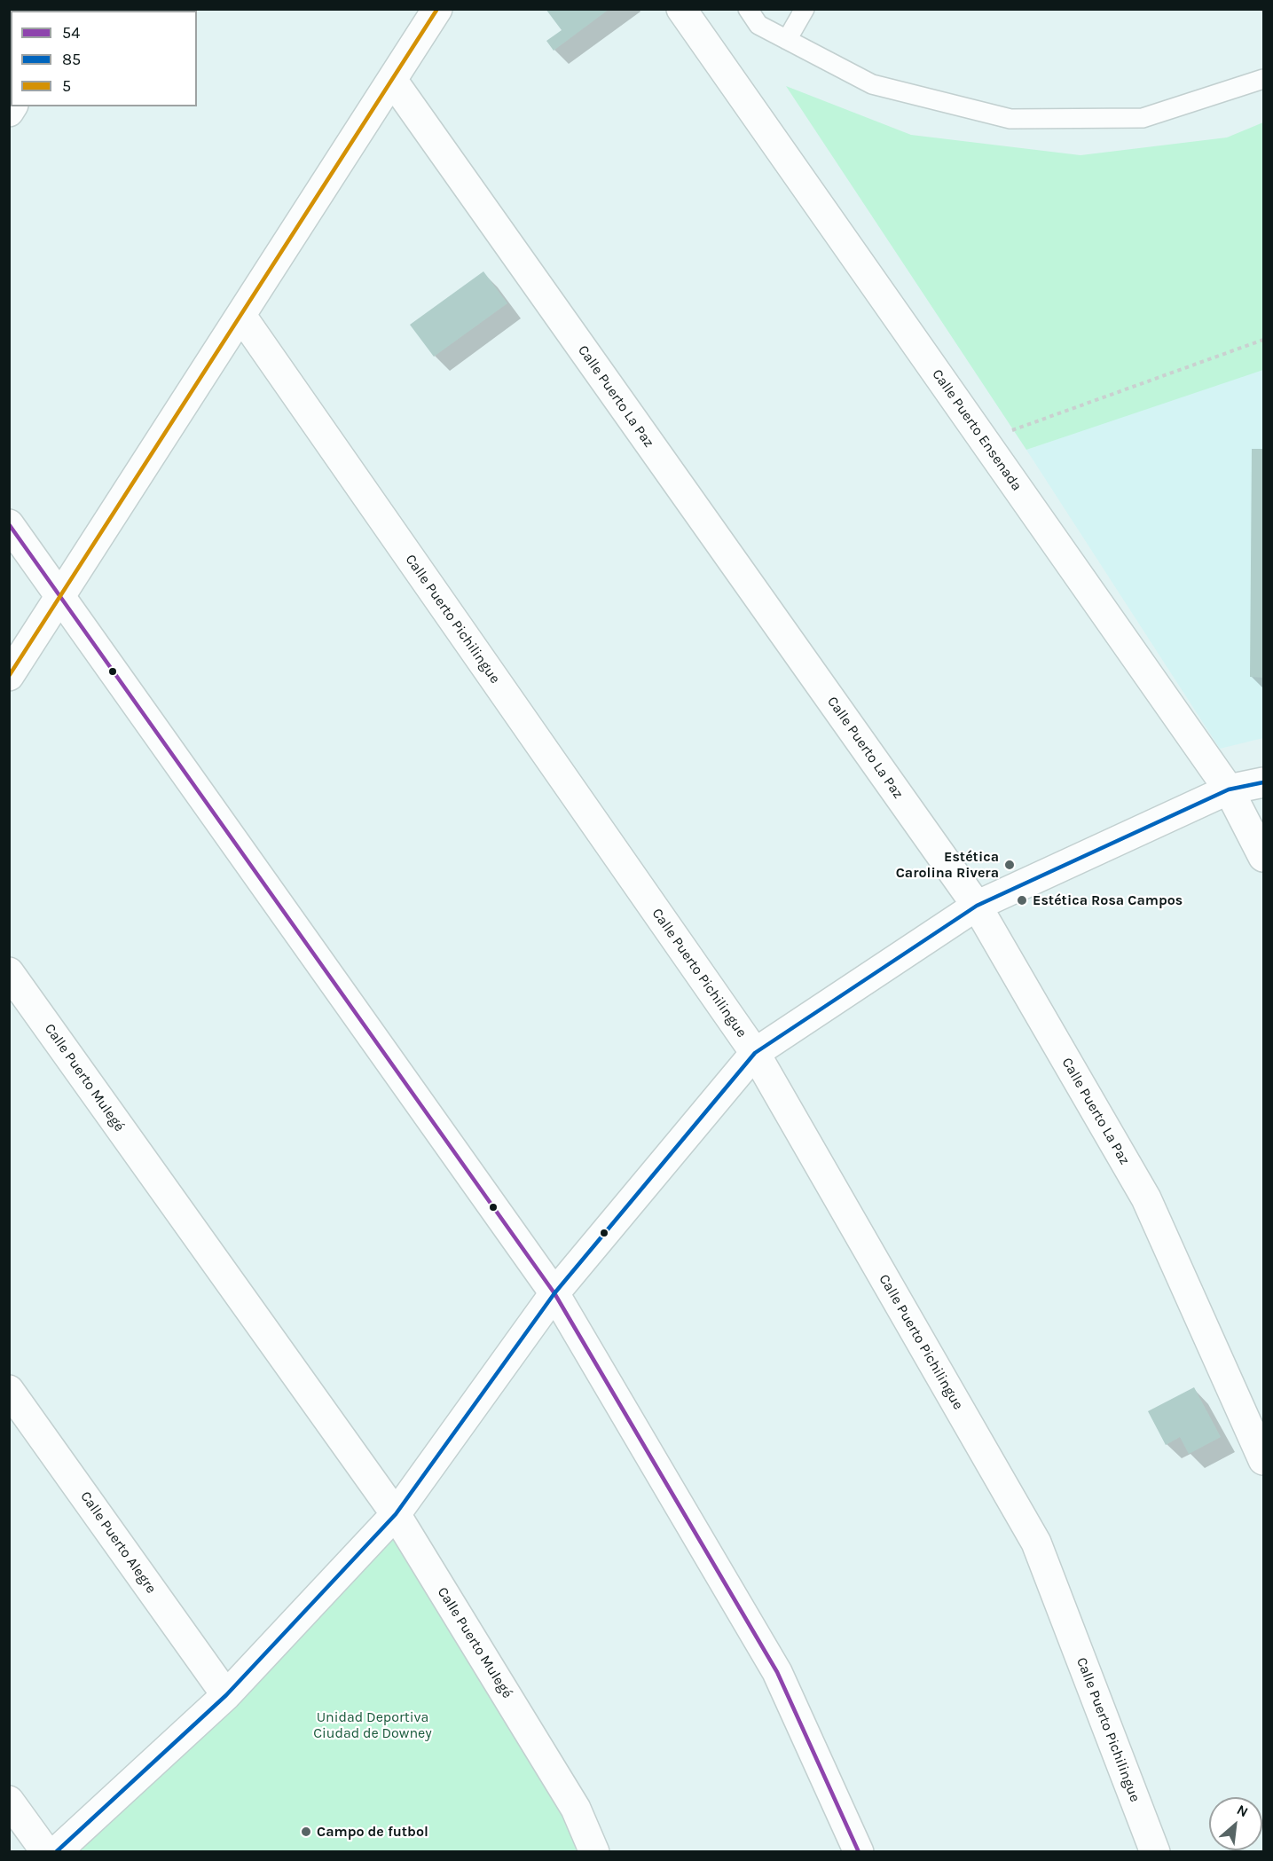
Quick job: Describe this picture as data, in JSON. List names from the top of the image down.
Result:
{
  "streets": {
    "street": [
      "Calle Puerto La Paz",
      "Calle Puerto Ensenada",
      "Calle Puerto Pichilingue",
      "Calle Puerto Mulegé",
      "Calle Puerto Alegre"
    ]
  },
  "parks": ["Unidad Deportiva Ciudad de Downey"],
  "places": ["Estética Carolina Rivera", "Estética Rosa Campos", "Campo de futbol"],
  "lines": ["transit line 5", "transit line 54", "transit line 85"],
  "legend": ["54", "85", "5"],
  "north": "top right"
}
